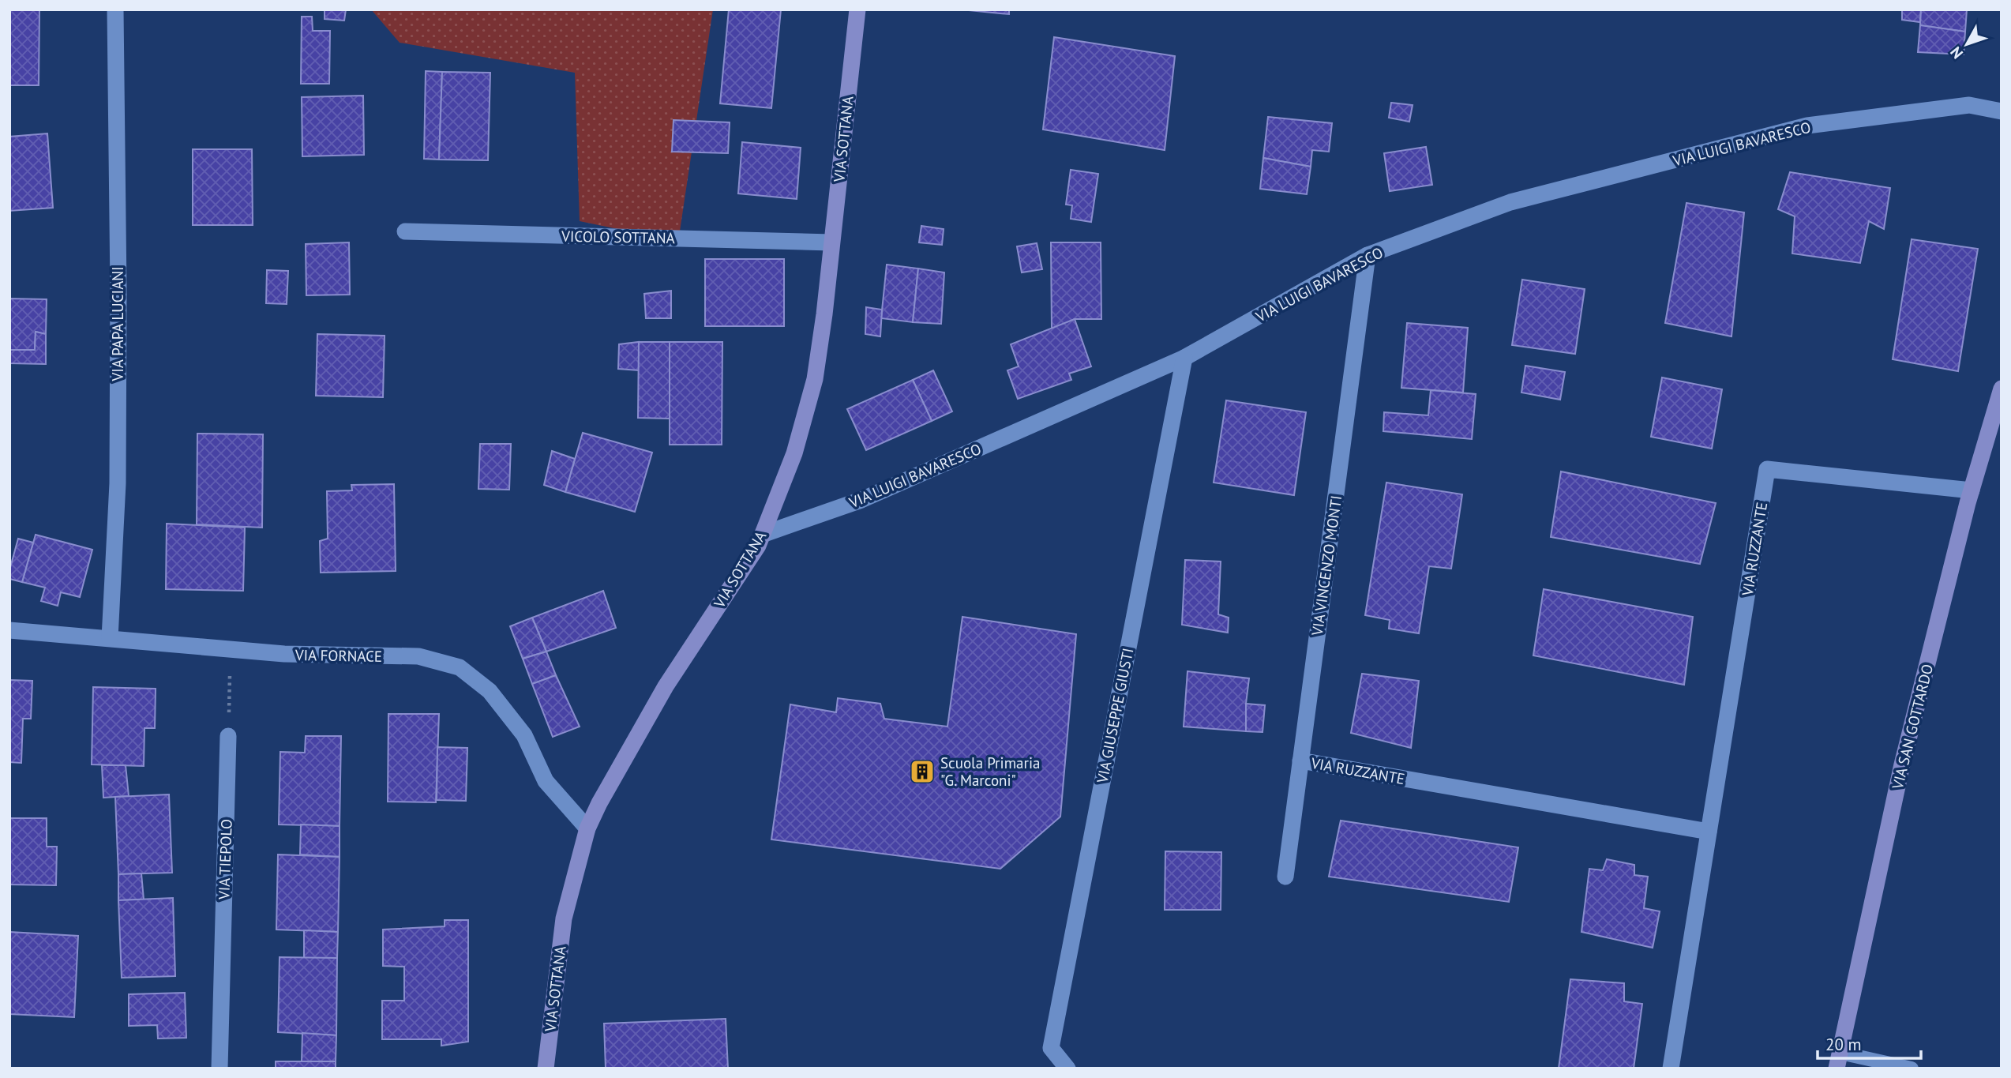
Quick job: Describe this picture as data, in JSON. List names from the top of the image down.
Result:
{
  "streets": {
    "street": [
      "VIA SOTTANA",
      "VIA LUIGI BAVARESCO",
      "VICOLO SOTTANA",
      "VIA PAPA LUCIANI",
      "VIA RUZZANTE",
      "VIA VINCENZO MONTI",
      "VIA FORNACE",
      "VIA GIUSEPPE GIUSTI",
      "VIA SAN GOTTARDO",
      "VIA TIEPOLO"
    ]
  },
  "crossings": [
    ["VIA SOTTANA", "VIA LUIGI BAVARESCO"],
    ["VIA SOTTANA", "VICOLO SOTTANA"],
    ["VIA SOTTANA", "VIA FORNACE"],
    ["VIA LUIGI BAVARESCO", "VIA VINCENZO MONTI"],
    ["VIA LUIGI BAVARESCO", "VIA GIUSEPPE GIUSTI"],
    ["VIA PAPA LUCIANI", "VIA FORNACE"],
    ["VIA RUZZANTE", "VIA VINCENZO MONTI"],
    ["VIA RUZZANTE", "VIA SAN GOTTARDO"]
  ],
  "places": {
    "building": ["Scuola Primaria \"G. Marconi\""]
  },
  "scale_bar": "20 m",
  "north": "bottom left"
}
